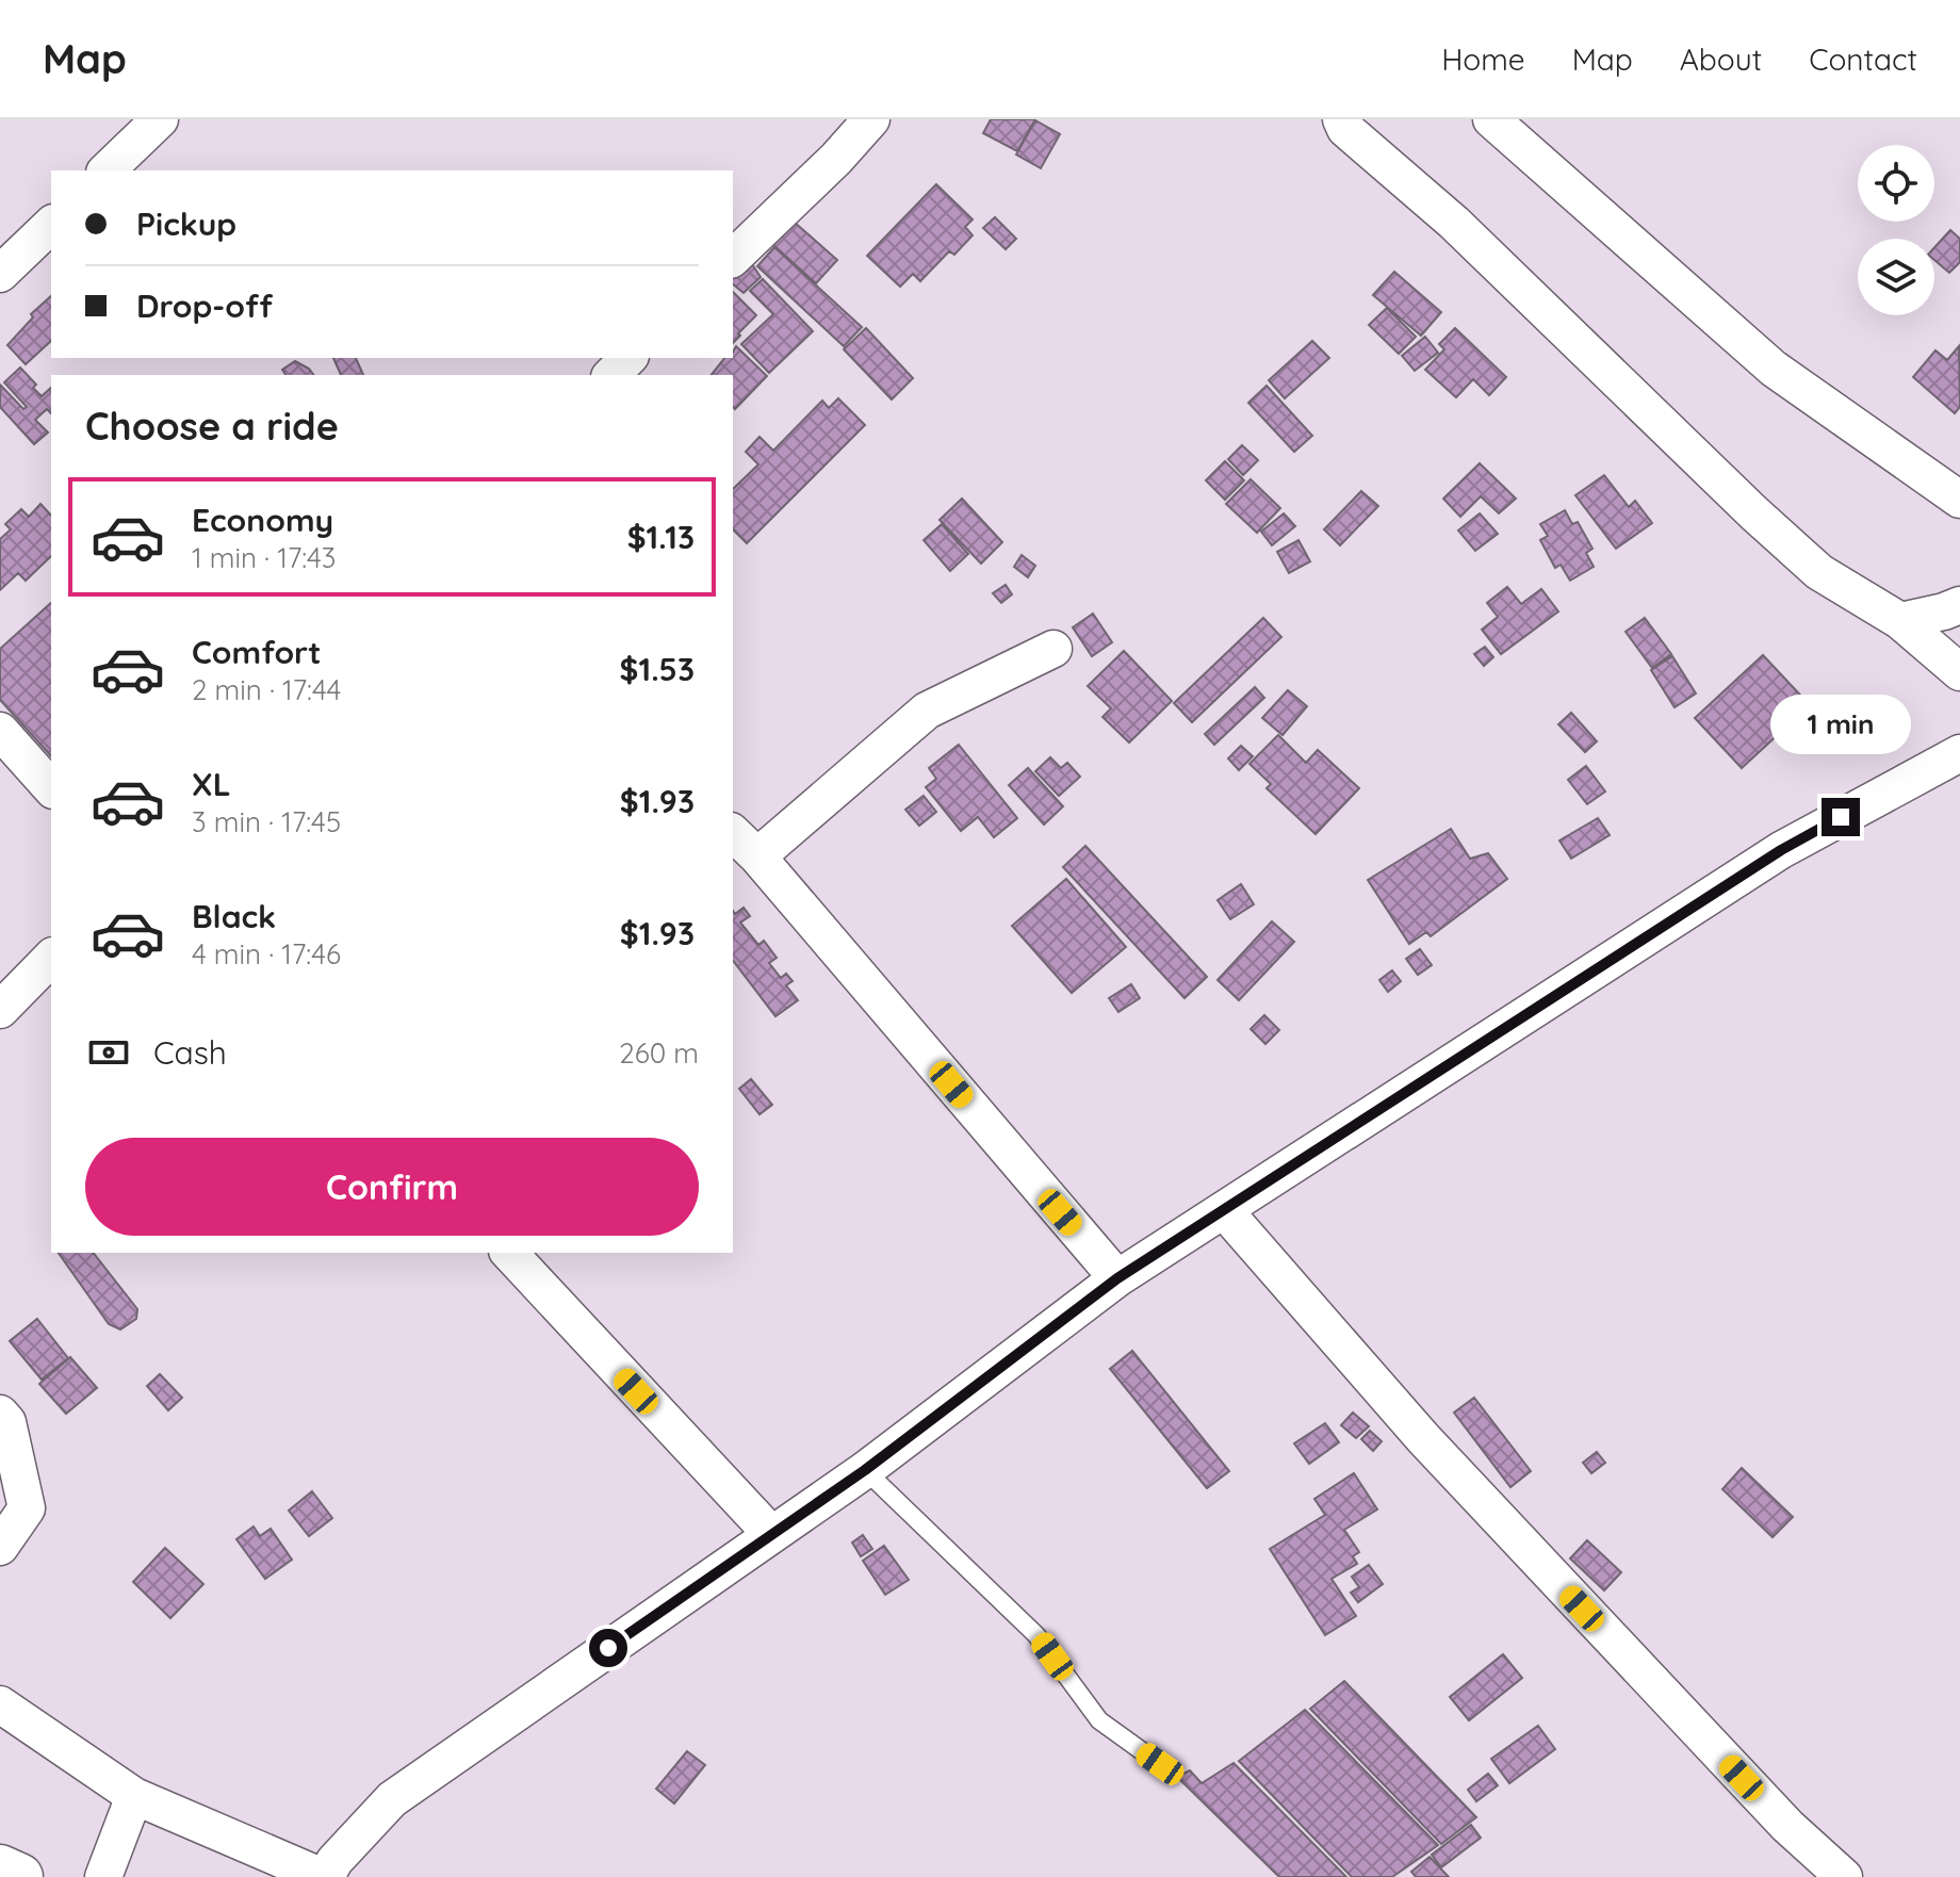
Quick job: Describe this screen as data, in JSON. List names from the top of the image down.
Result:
{
  "page": {
    "header": "Map",
    "nav": [
      "Home",
      "Map",
      "About",
      "Contact"
    ],
    "banner": ["Pickup", "Drop-off"],
    "heading": "Choose a ride",
    "list": [
      {
        "name": "Economy",
        "note": "1 min · 17:43",
        "value": "$1.13"
      },
      {
        "name": "Comfort",
        "note": "2 min · 17:44",
        "value": "$1.53"
      },
      {
        "name": "XL",
        "note": "3 min · 17:45",
        "value": "$1.93"
      },
      {
        "name": "Black",
        "note": "4 min · 17:46",
        "value": "$1.93"
      }
    ],
    "bubble": "1 min",
    "pay": ["Cash", "260 m"],
    "buttons": "Confirm"
  }
}
